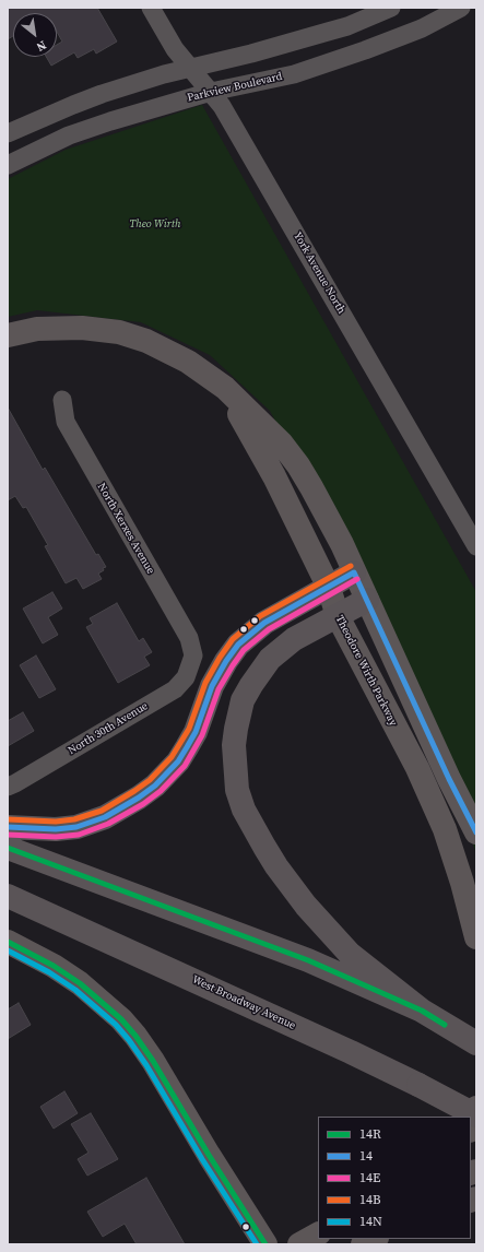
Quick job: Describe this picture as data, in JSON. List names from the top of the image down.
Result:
{
  "streets": {
    "main road": ["West Broadway Avenue"],
    "street": [
      "Parkview Boulevard",
      "York Avenue North",
      "North Xerxes Avenue",
      "Theodore Wirth Parkway",
      "North 30th Avenue"
    ]
  },
  "crossings": [
    ["Parkview Boulevard", "York Avenue North"],
    ["North Xerxes Avenue", "North 30th Avenue"]
  ],
  "parks": ["Theo Wirth"],
  "lines": [
    "transit line 14B",
    "transit line 14",
    "transit line 14E",
    "transit line 14R",
    "transit line 14N"
  ],
  "legend": [
    "14R",
    "14",
    "14E",
    "14B",
    "14N"
  ],
  "north": "bottom right"
}
